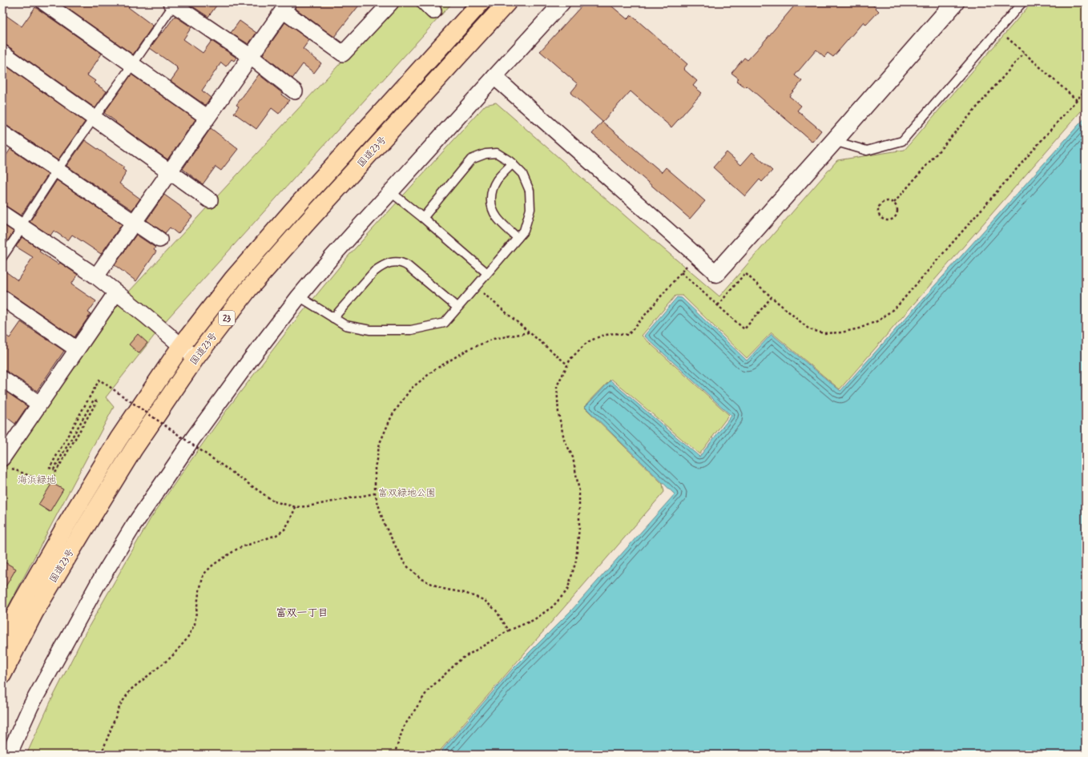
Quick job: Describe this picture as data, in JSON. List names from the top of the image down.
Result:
{
  "streets": {
    "highway": ["国道23号", "23"]
  },
  "districts": ["富双一丁目"],
  "parks": ["海浜緑地", "富双緑地公園"]
}
